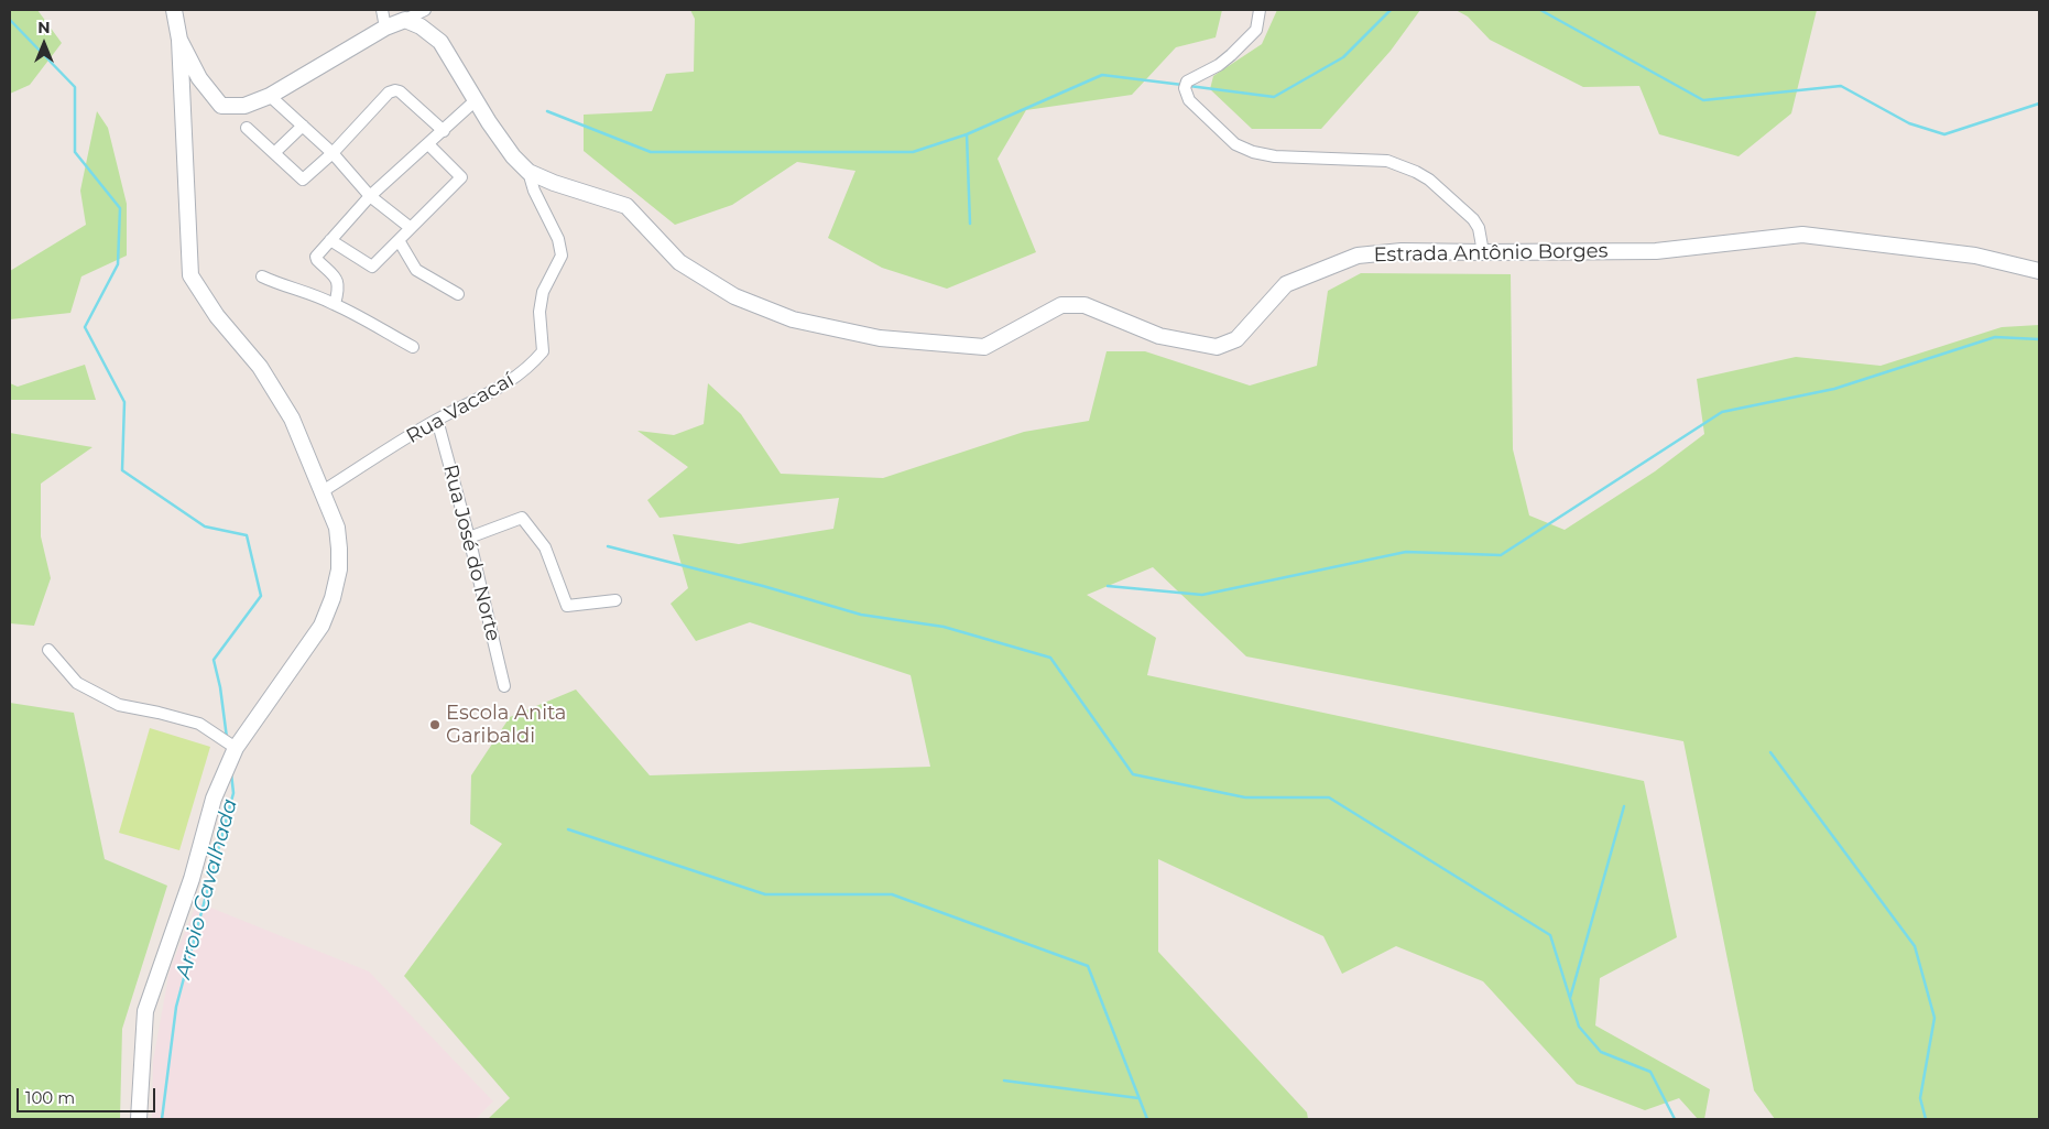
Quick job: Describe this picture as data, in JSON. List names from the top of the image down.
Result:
{
  "streets": {
    "street": ["Estrada Antônio Borges", "Rua Vacacaí", "Rua José do Norte"]
  },
  "crossings": [
    ["Estrada Antônio Borges", "Rua Vacacaí"],
    ["Rua Vacacaí", "Rua José do Norte"]
  ],
  "water": ["Arroio Cavalhada"],
  "places": ["Escola Anita Garibaldi"],
  "scale_bar": "100 m",
  "north": "top"
}
